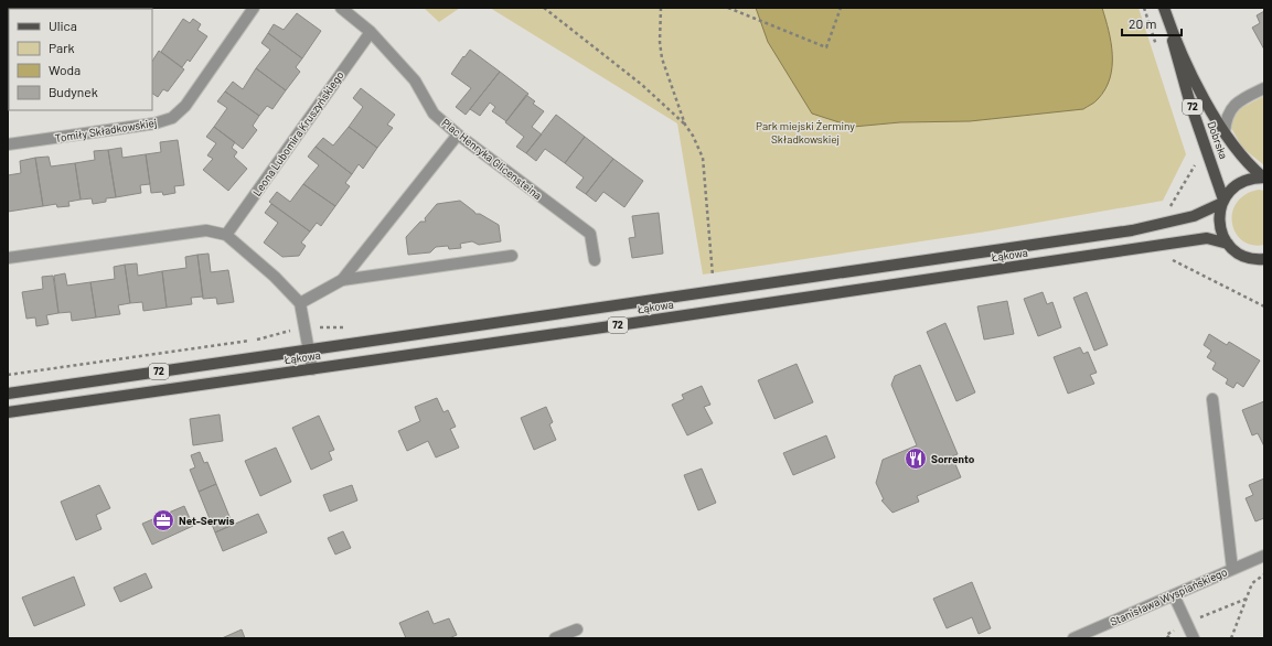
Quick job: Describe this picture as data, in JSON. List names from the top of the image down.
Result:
{
  "streets": {
    "main road": ["72", "Dobrska", "Łąkowa"],
    "street": [
      "Tomiły Składkowskiej",
      "Leona Lubomira Kruszyńskiego",
      "Plac Henryka Glicensteina",
      "Stanisława Wyspiańskiego"
    ]
  },
  "crossings": [
    ["72", "Dobrska"],
    ["72", "Łąkowa"],
    ["Leona Lubomira Kruszyńskiego", "Plac Henryka Glicensteina"],
    ["Dobrska", "Łąkowa"]
  ],
  "parks": ["Park miejski Żerminy Składkowskiej"],
  "places": {
    "restaurant": ["Sorrento"],
    "office": ["Net-Serwis"]
  },
  "legend": [
    "Ulica",
    "Park",
    "Woda",
    "Budynek"
  ],
  "scale_bar": "20 m"
}
